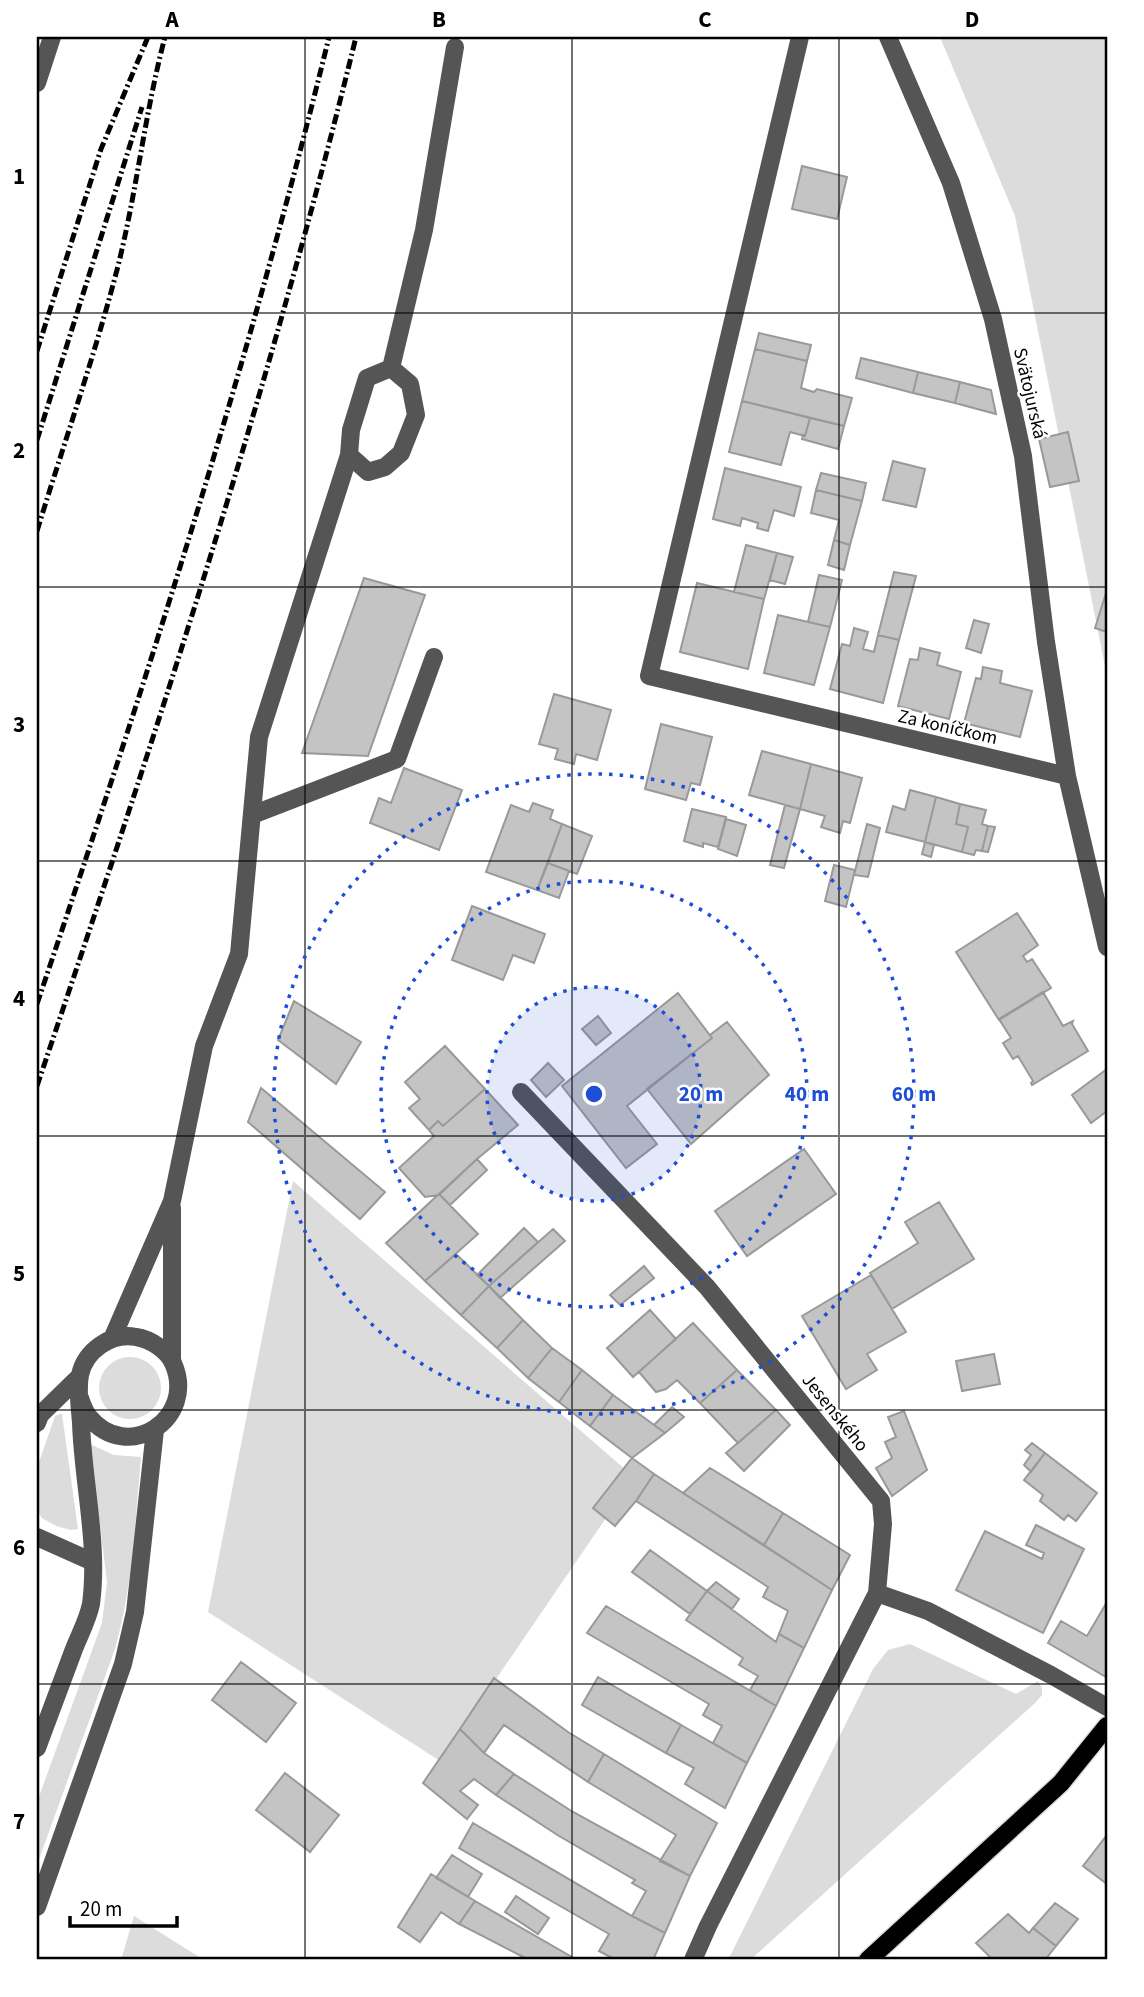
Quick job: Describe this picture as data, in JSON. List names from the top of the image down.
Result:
{
  "streets": {
    "street": ["Svätojurská", "Za koníčkom", "Jesenského"]
  },
  "crossings": [
    ["Svätojurská", "Za koníčkom"]
  ],
  "scale_bar": "20 m",
  "grid": {
    "columns": [
      "A",
      "B",
      "C",
      "D"
    ],
    "rows": [
      "1",
      "2",
      "3",
      "4",
      "5",
      "6",
      "7"
    ]
  },
  "rings": ["20 m", "40 m", "60 m"]
}
